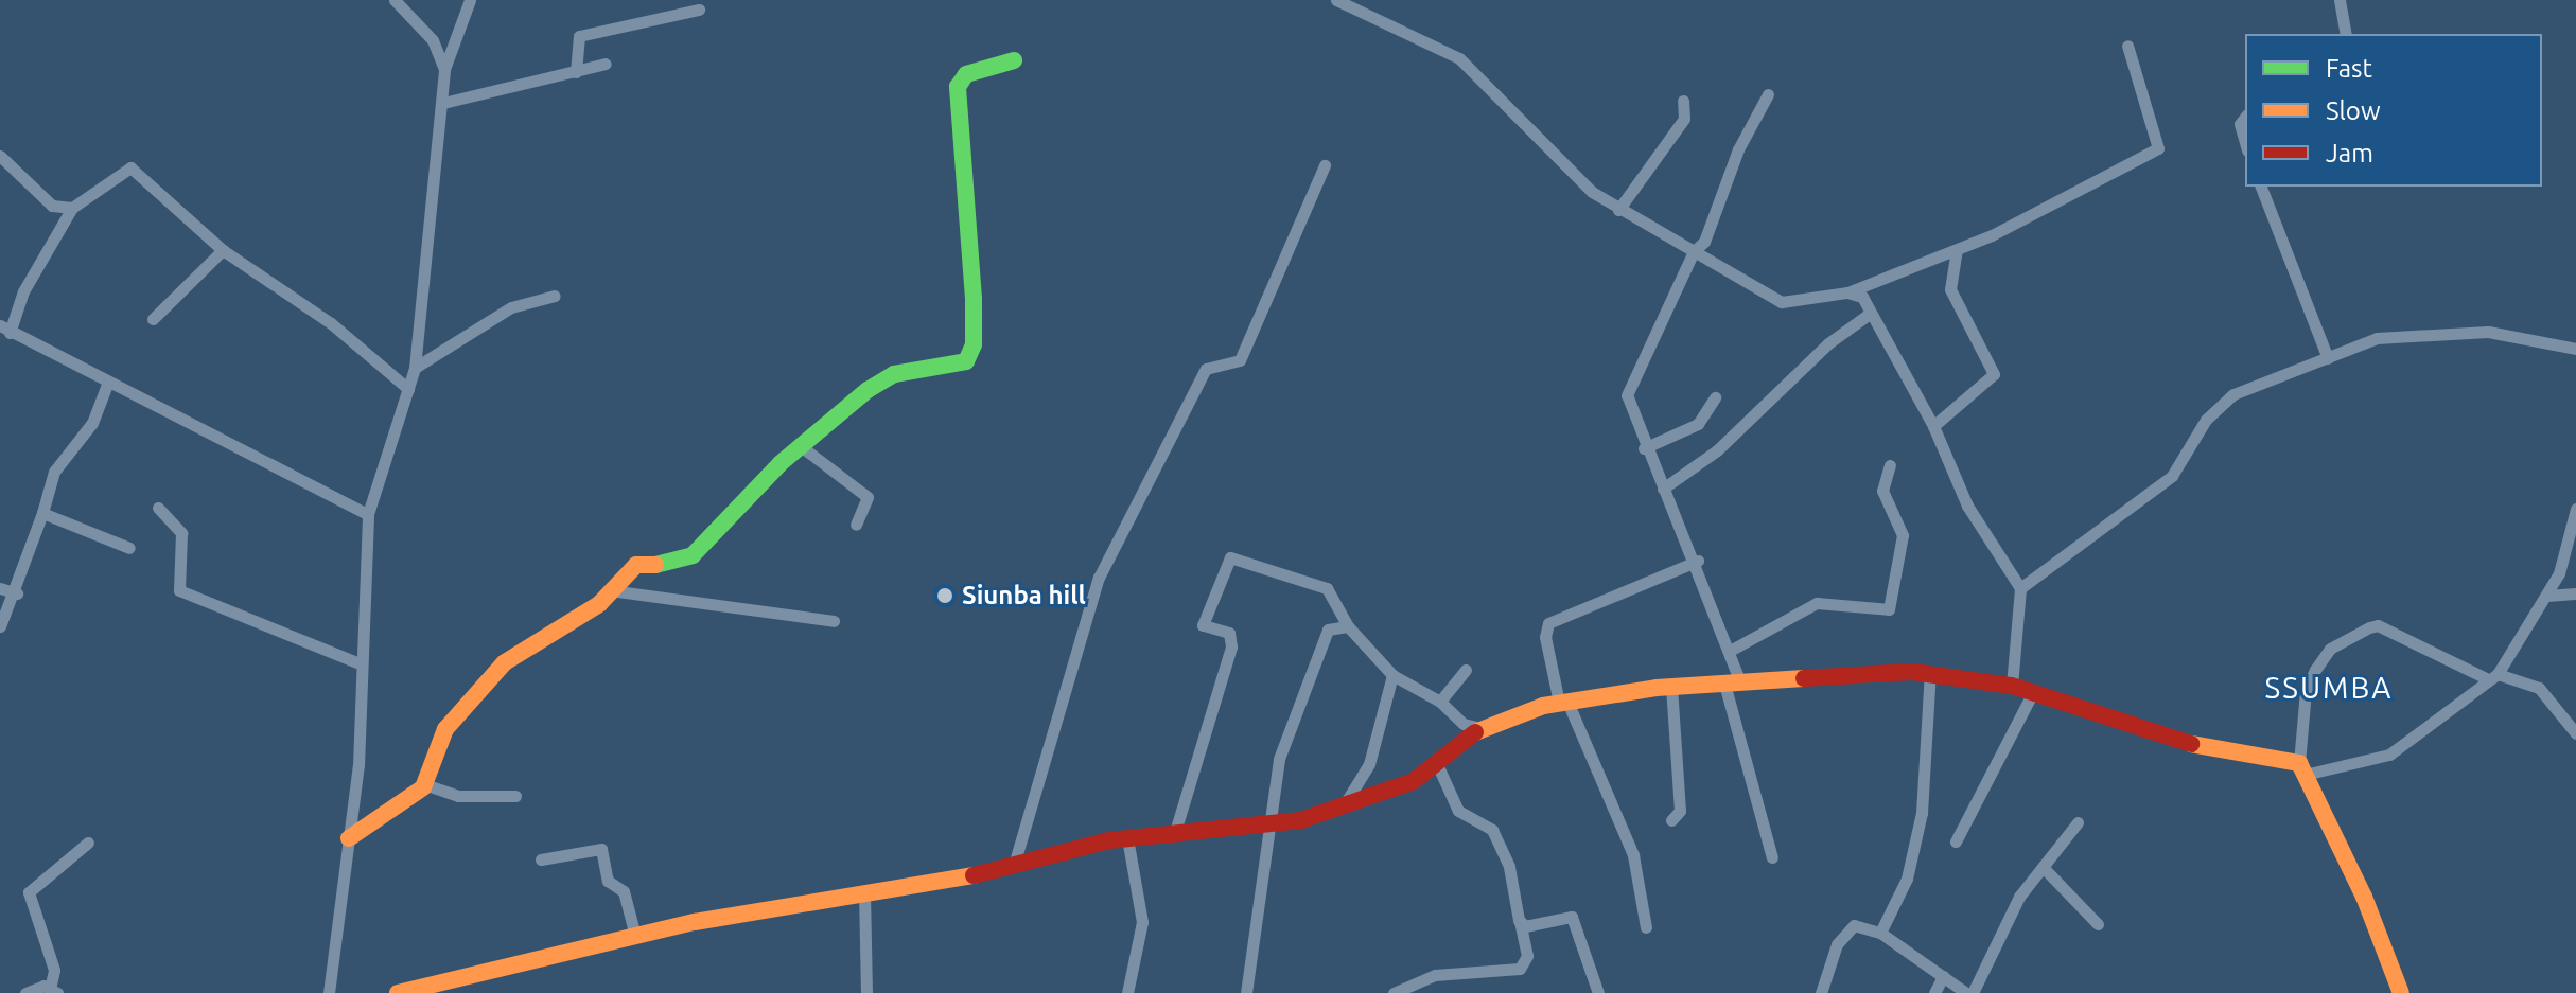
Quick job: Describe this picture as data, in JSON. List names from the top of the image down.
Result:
{
  "districts": ["SSUMBA"],
  "places": ["Siunba hill"],
  "legend": ["Fast", "Slow", "Jam"]
}
